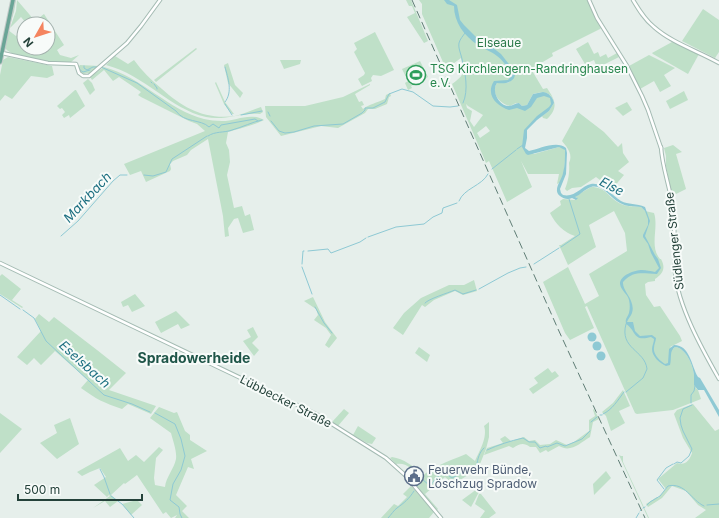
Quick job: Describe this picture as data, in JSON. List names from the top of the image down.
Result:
{
  "streets": {
    "main road": ["Südlenger Straße", "Lübbecker Straße"]
  },
  "districts": ["Spradowerheide"],
  "water": ["Else", "Markbach", "Eselsbach"],
  "parks": ["Elseaue"],
  "places": {
    "sports": ["TSG Kirchlengern-Randringhausen e.V."],
    "public building": ["Feuerwehr Bünde, Löschzug Spradow"]
  },
  "scale_bar": "500 m",
  "north": "bottom left"
}
